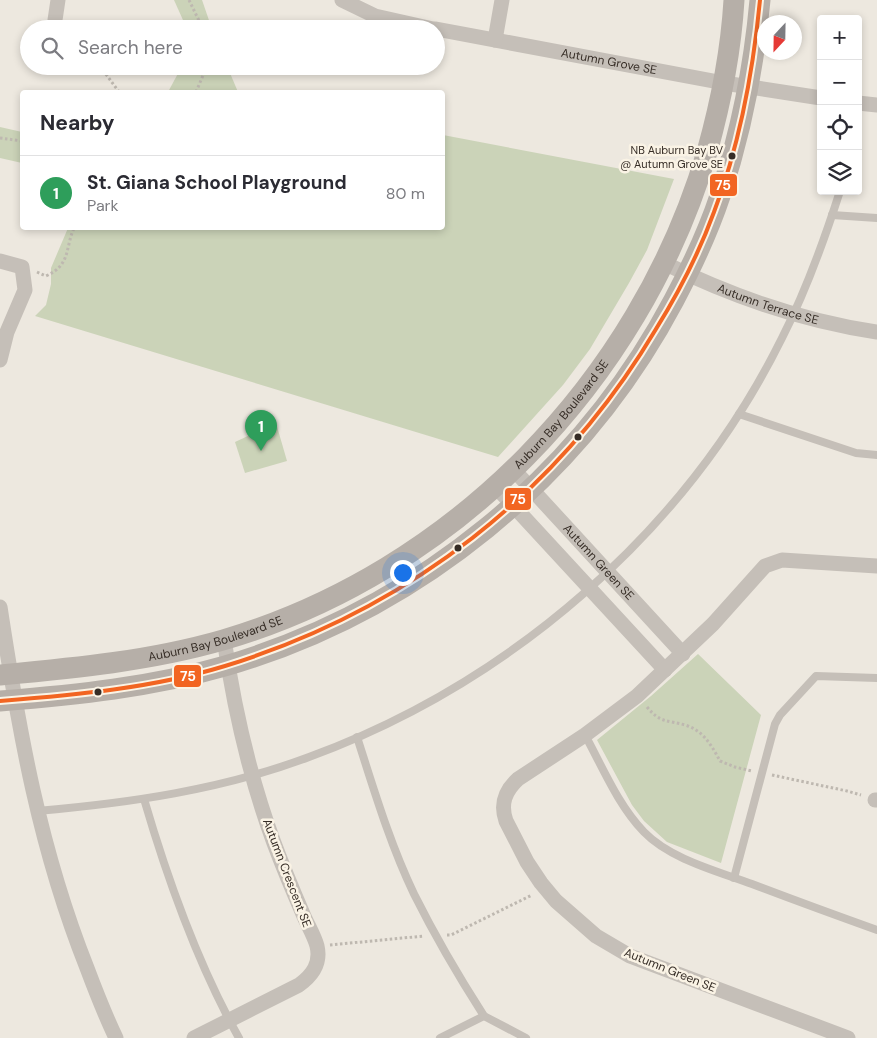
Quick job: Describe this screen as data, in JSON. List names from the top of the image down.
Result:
{
  "streets": {
    "street": [
      "Autumn Grove SE",
      "Autumn Terrace SE",
      "Auburn Bay Boulevard SE",
      "Autumn Green SE",
      "Autumn Crescent SE"
    ]
  },
  "crossings": [
    ["Autumn Grove SE", "Auburn Bay Boulevard SE"],
    ["Autumn Terrace SE", "Auburn Bay Boulevard SE"],
    ["Auburn Bay Boulevard SE", "Autumn Green SE"],
    ["Auburn Bay Boulevard SE", "Autumn Crescent SE"]
  ],
  "places": ["NB Auburn Bay BV @ Autumn Grove SE"],
  "lines": ["transit line 75"],
  "north": "bottom",
  "page": {
    "map_buttons": ["+", "−"],
    "search": "Search here",
    "heading": "Nearby",
    "list": [
      {
        "mark": "1",
        "name": "St. Giana School Playground",
        "note": "Park",
        "value": "80 m"
      }
    ],
    "pins": "1"
  }
}
